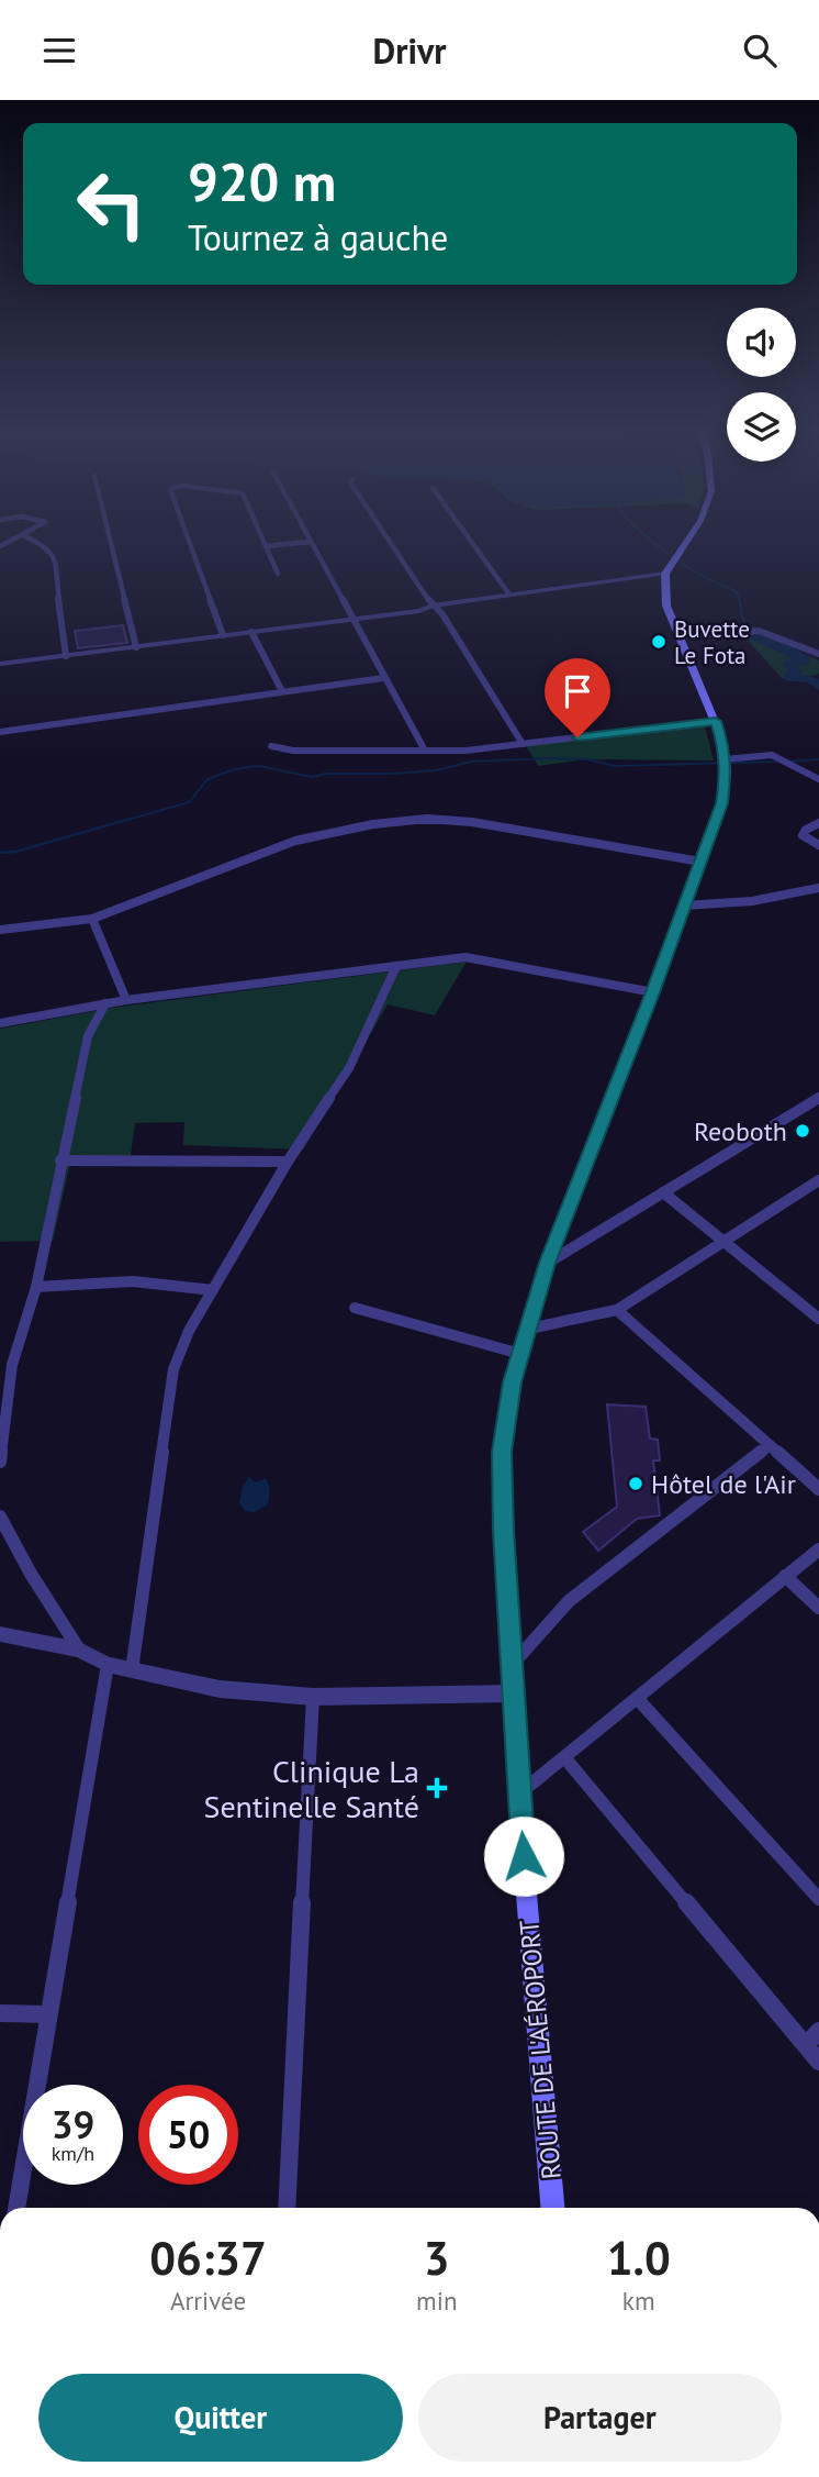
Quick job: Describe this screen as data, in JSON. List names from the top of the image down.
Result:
{
  "streets": {
    "main road": ["ROUTE DE L'AÉROPORT"]
  },
  "places": {
    "other": ["Buvette Le Fota", "Reoboth", "Hôtel de l'Air"],
    "health": ["Clinique La Sentinelle Santé"]
  },
  "page": {
    "header": "Drivr",
    "turn": ["920 m", "Tournez à gauche"],
    "speed": "39 km/h",
    "limit": "50",
    "eta": [
      "06:37",
      "Arrivée",
      "3",
      "min",
      "1.0",
      "km"
    ],
    "buttons": ["Quitter", "Partager"]
  }
}
